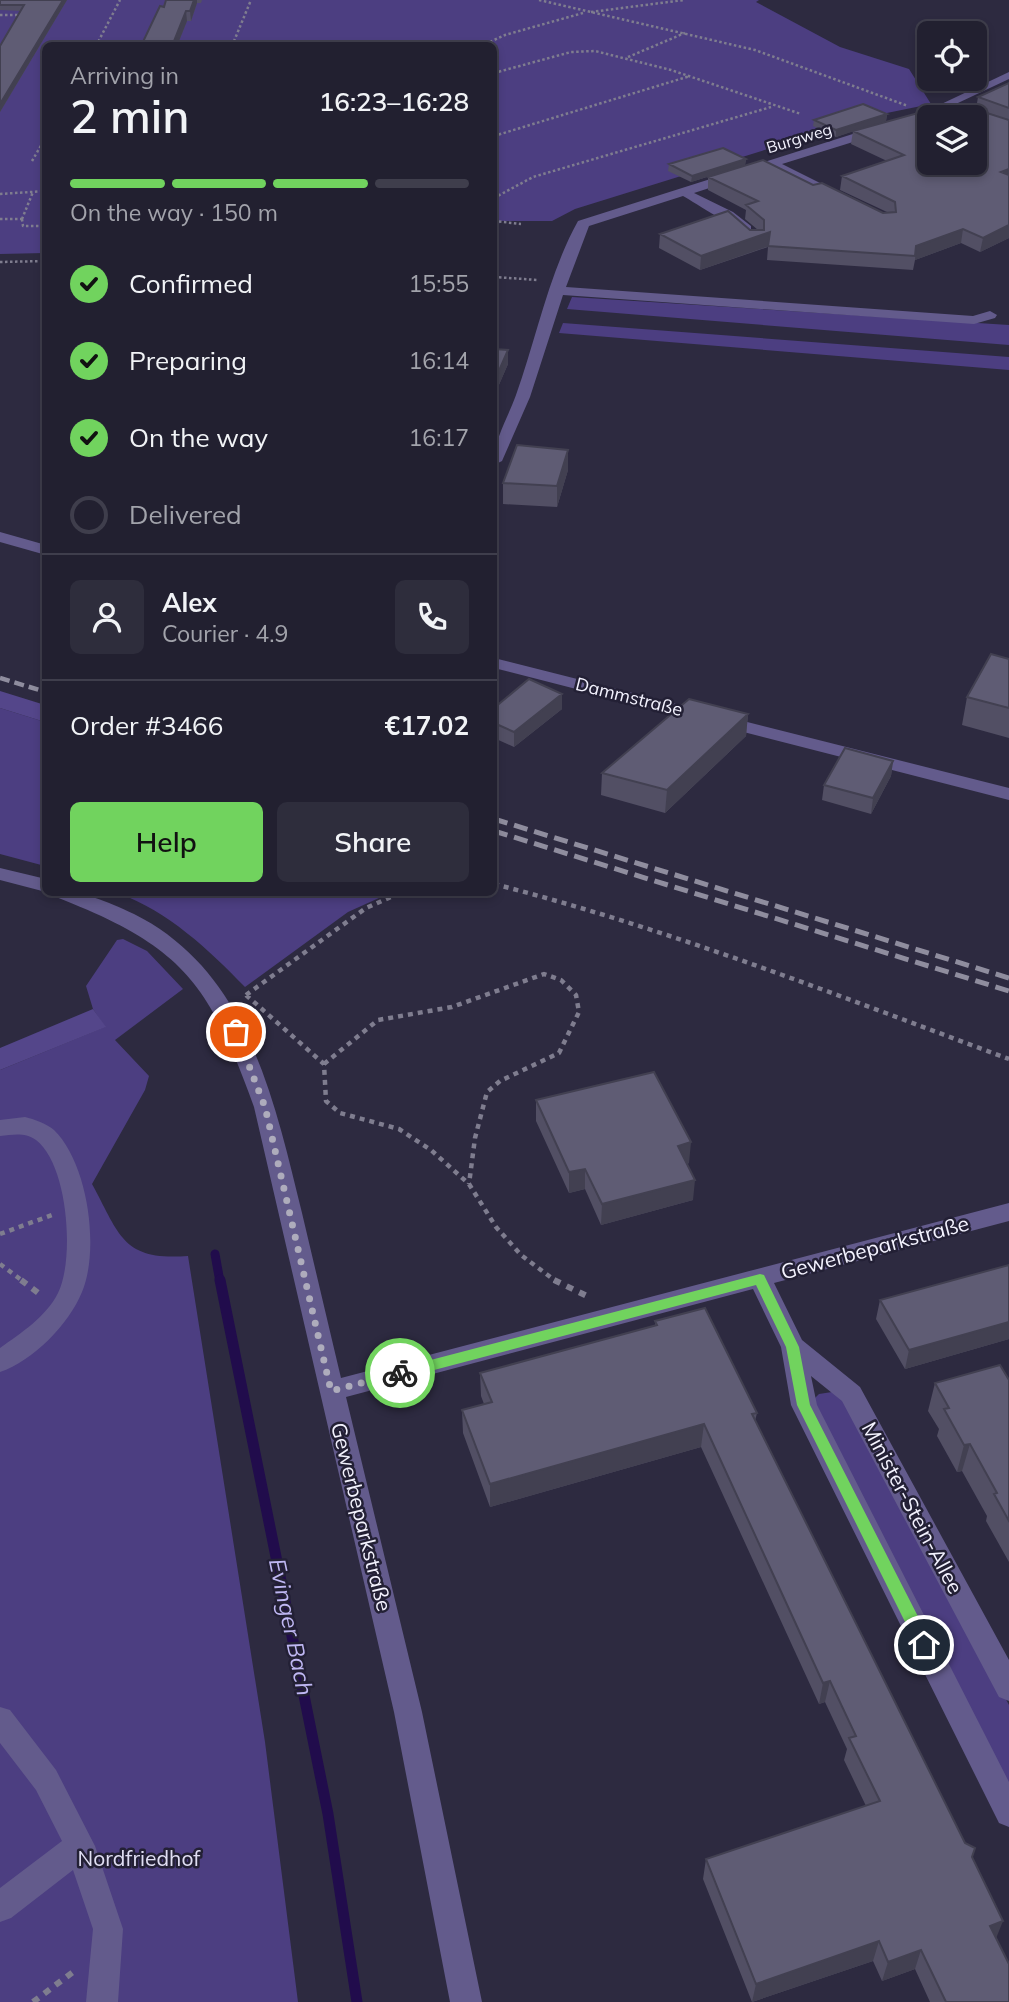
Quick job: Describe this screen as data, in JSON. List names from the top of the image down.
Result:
{
  "streets": {
    "street": [
      "Burgweg",
      "Dammstraße",
      "Gewerbeparkstraße",
      "Minister-Stein-Allee"
    ]
  },
  "crossings": [
    ["Gewerbeparkstraße", "Minister-Stein-Allee"]
  ],
  "water": ["Evinger Bach"],
  "parks": ["Nordfriedhof"],
  "page": {
    "heading": ["2 min", "Arriving in", "16:23–16:28"],
    "panel": [
      "Alex",
      "Courier · 4.9",
      "Order #3466",
      "€17.02"
    ],
    "bar": "On the way · 150 m",
    "list": [
      ["Confirmed", "15:55"],
      ["Preparing", "16:14"],
      ["On the way", "16:17"],
      "Delivered"
    ],
    "buttons": ["Help", "Share"]
  }
}
